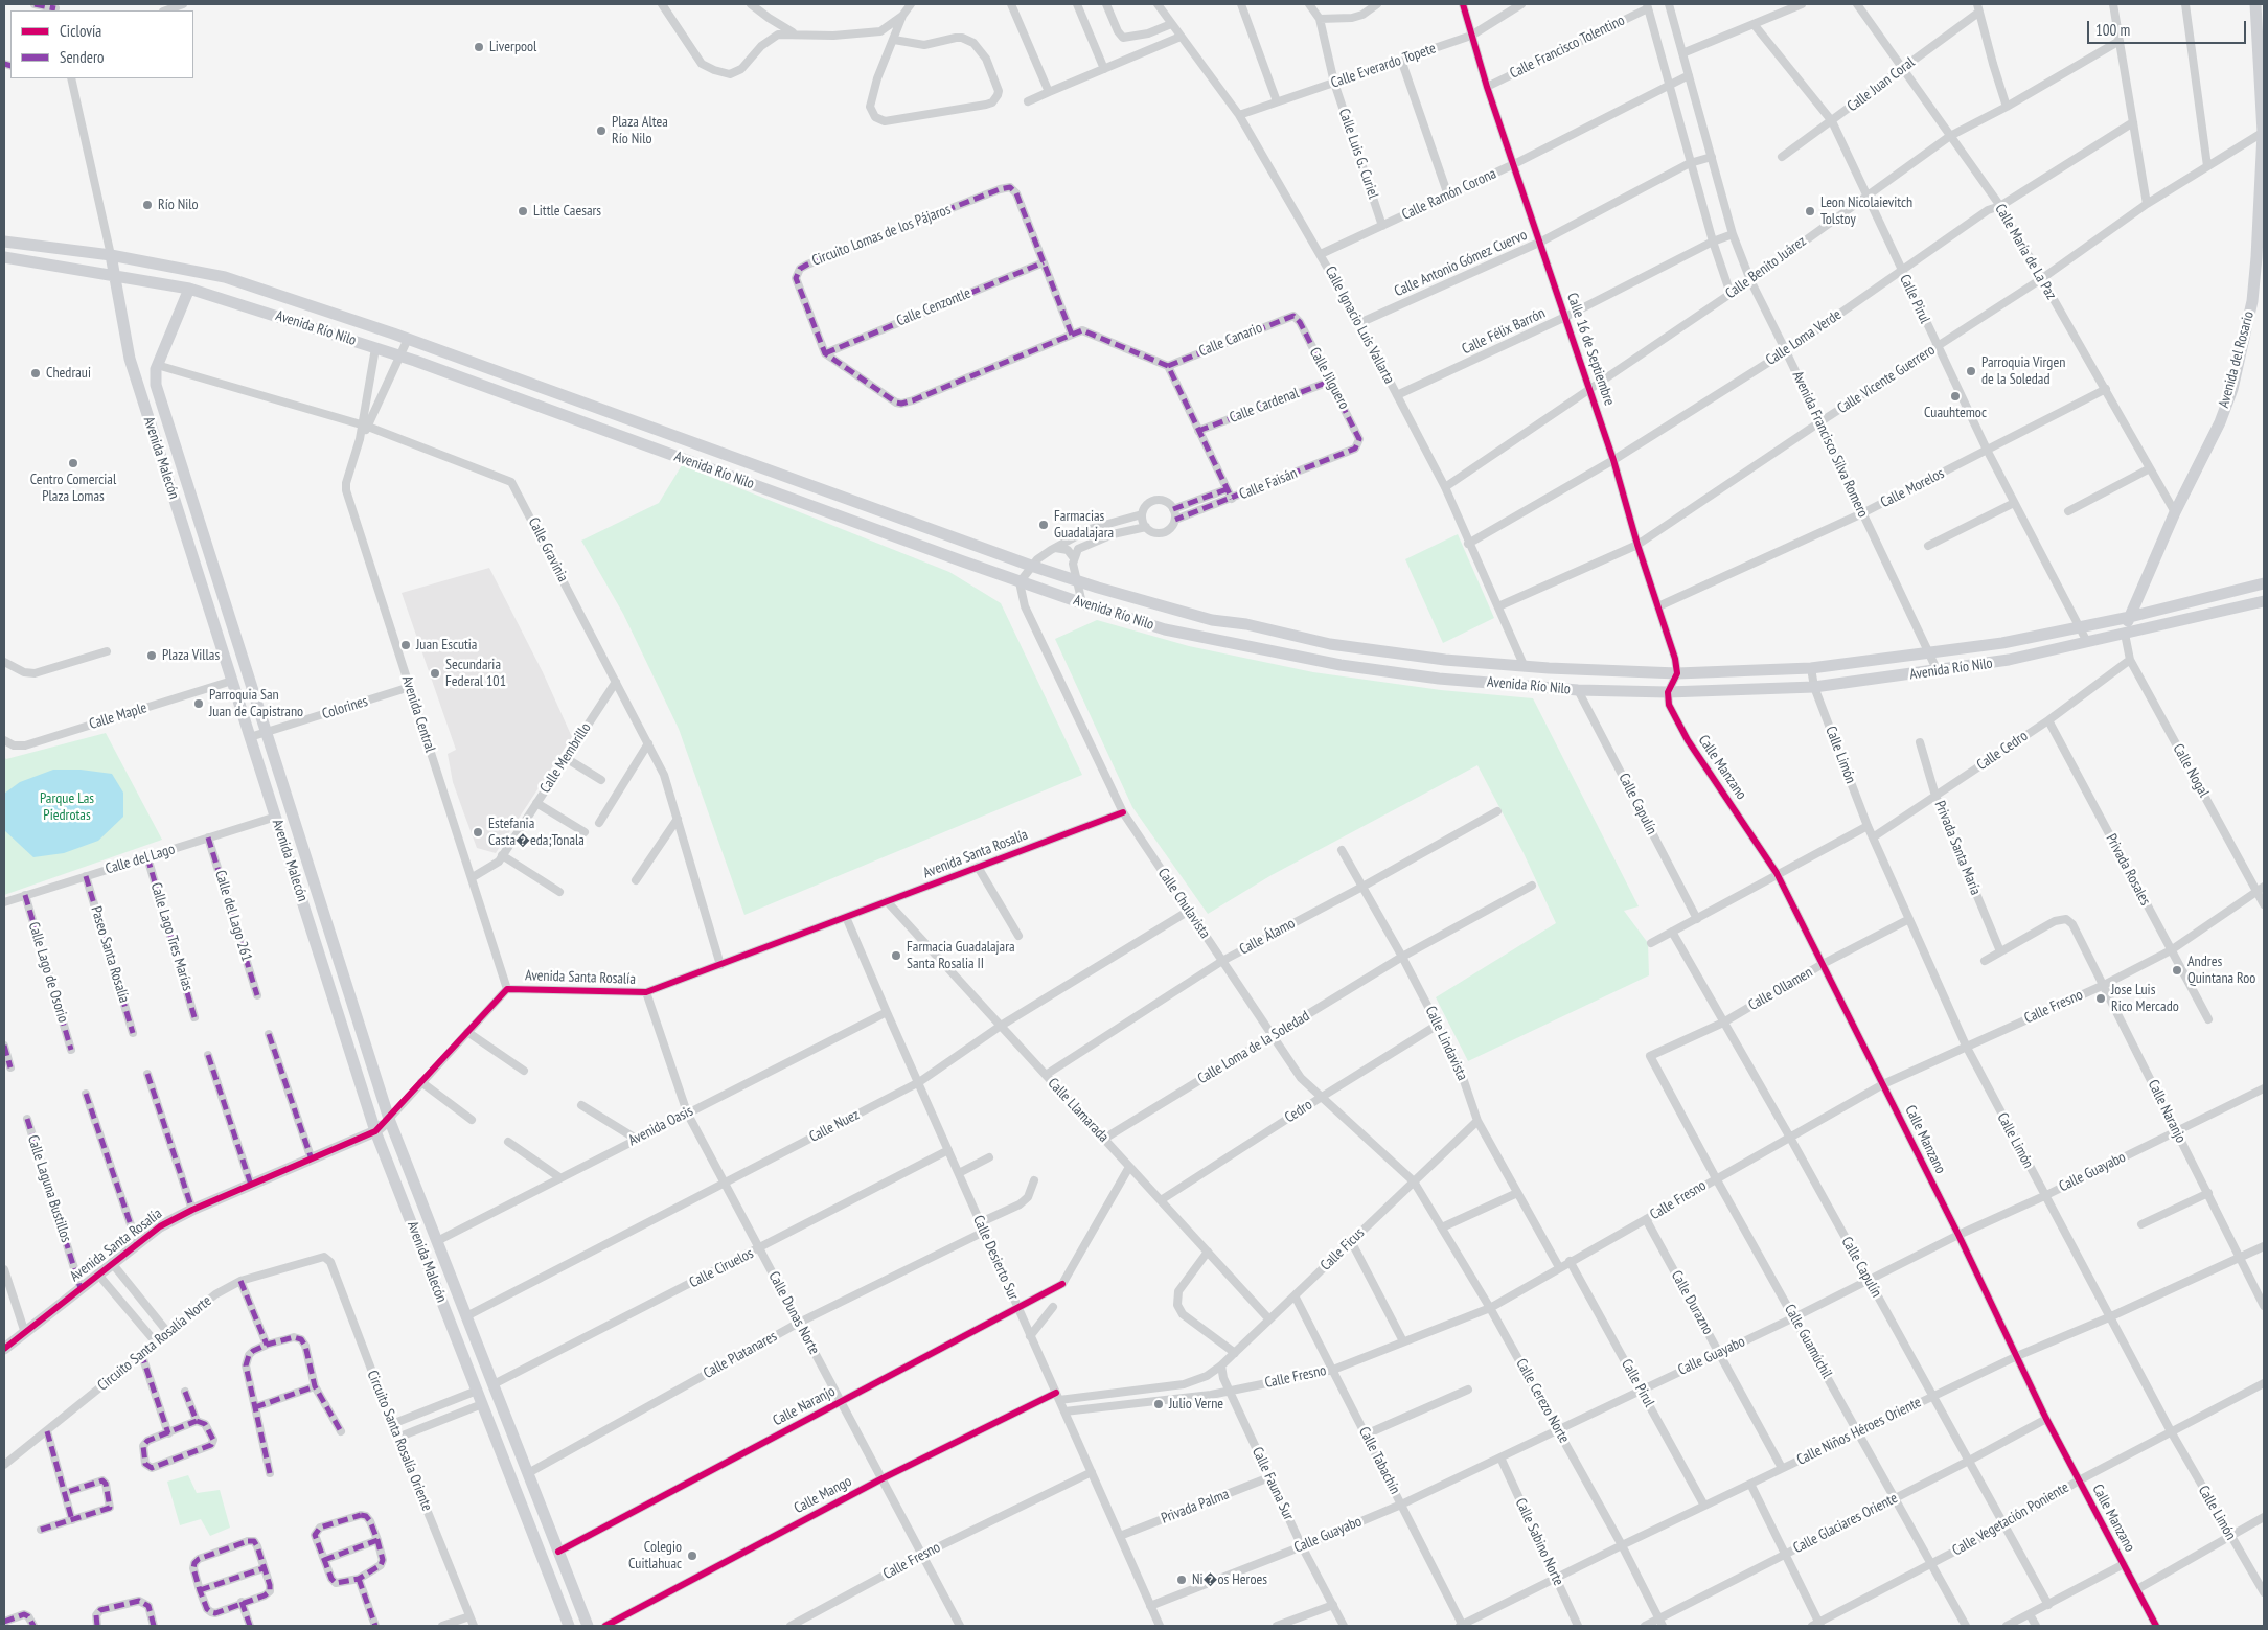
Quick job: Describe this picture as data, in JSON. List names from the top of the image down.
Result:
{
  "streets": {
    "main road": [
      "Avenida Río Nilo",
      "Avenida del Rosario",
      "Avenida Malecón",
      "Avenida Santa Rosalía"
    ],
    "street": [
      "Calle Francisco Tolentino",
      "Calle Everardo Topete",
      "Calle Juan Coral",
      "Calle Luis G. Curiel",
      "Calle Ramón Corona",
      "Circuito Lomas de los Pájaros",
      "Calle María de La Paz",
      "Calle Antonio Gómez Cuervo",
      "Calle Benito Juárez",
      "Calle Pirul",
      "Calle Cenzontle",
      "Calle Ignacio Luis Vallarta",
      "Calle Félix Barrón",
      "Calle Loma Verde",
      "Calle Canario",
      "Calle 16 de Septiembre",
      "Calle Jilguero",
      "Calle Vicente Guerrero",
      "Calle Cardenal",
      "Avenida Francisco Silva Romero",
      "Calle Faisán",
      "Calle Morelos",
      "Calle Gravinia",
      "Colorines",
      "Avenida Central",
      "Calle Maple",
      "Calle Cedro",
      "Calle Limón",
      "Calle Membrillo",
      "Calle Manzano",
      "Calle Nogal",
      "Calle Capulín",
      "Privada Santa María",
      "Calle del Lago",
      "Privada Rosales",
      "Calle Chulavista",
      "Calle del Lago 261",
      "Calle Lago Tres Marías",
      "Calle Álamo",
      "Paseo Santa Rosalía",
      "Calle Lago de Osorio",
      "Calle Ollamen",
      "Calle Fresno",
      "Calle Lindavista",
      "Calle Loma de la Soledad",
      "Calle Llamarada",
      "Cedro",
      "Calle Naranjo",
      "Avenida Oasis",
      "Calle Nuez",
      "Calle Guayabo",
      "Calle Laguna Bustillos",
      "Calle Ficus",
      "Calle Desierto Sur",
      "Calle Ciruelos",
      "Calle Durazno",
      "Calle Dunas Norte",
      "Calle Guamúchil",
      "Circuito Santa Rosalía Norte",
      "Calle Platanares",
      "Calle Cerezo Norte",
      "Calle Niños Héroes Oriente",
      "Circuito Santa Rosalía Oriente",
      "Calle Tabachín",
      "Calle Fauna Sur",
      "Calle Mango",
      "Privada Palma",
      "Calle Vegetación Poniente",
      "Calle Glaciares Oriente",
      "Calle Sabino Norte"
    ]
  },
  "crossings": [
    ["Calle Francisco Tolentino", "Calle 16 de Septiembre"],
    ["Calle Everardo Topete", "Calle Luis G. Curiel"],
    ["Calle Everardo Topete", "Calle Ignacio Luis Vallarta"],
    ["Calle Everardo Topete", "Calle 16 de Septiembre"],
    ["Calle Juan Coral", "Calle María de La Paz"],
    ["Calle Juan Coral", "Calle Pirul"],
    ["Calle Luis G. Curiel", "Calle Ramón Corona"],
    ["Calle Ramón Corona", "Calle Ignacio Luis Vallarta"],
    ["Calle Ramón Corona", "Calle 16 de Septiembre"],
    ["Calle Ramón Corona", "Avenida Francisco Silva Romero"],
    ["Circuito Lomas de los Pájaros", "Calle Cenzontle"],
    ["Calle María de La Paz", "Calle Benito Juárez"],
    ["Calle María de La Paz", "Calle Loma Verde"],
    ["Calle María de La Paz", "Avenida del Rosario"],
    ["Calle María de La Paz", "Calle Vicente Guerrero"],
    ["Calle María de La Paz", "Calle Morelos"],
    ["Calle Antonio Gómez Cuervo", "Calle Ignacio Luis Vallarta"],
    ["Calle Antonio Gómez Cuervo", "Calle 16 de Septiembre"],
    ["Calle Antonio Gómez Cuervo", "Avenida Francisco Silva Romero"],
    ["Calle Benito Juárez", "Calle Pirul"],
    ["Calle Benito Juárez", "Calle Ignacio Luis Vallarta"],
    ["Calle Benito Juárez", "Calle 16 de Septiembre"],
    ["Calle Benito Juárez", "Avenida Francisco Silva Romero"],
    ["Calle Pirul", "Avenida Río Nilo"],
    ["Calle Pirul", "Calle Loma Verde"],
    ["Calle Pirul", "Calle Vicente Guerrero"],
    ["Calle Pirul", "Calle Morelos"],
    ["Calle Pirul", "Calle Fresno"],
    ["Calle Pirul", "Calle Guayabo"],
    ["Calle Pirul", "Calle Niños Héroes Oriente"],
    ["Calle Ignacio Luis Vallarta", "Avenida Río Nilo"],
    ["Calle Ignacio Luis Vallarta", "Calle Félix Barrón"],
    ["Calle Ignacio Luis Vallarta", "Calle Loma Verde"],
    ["Calle Ignacio Luis Vallarta", "Calle Vicente Guerrero"],
    ["Avenida Río Nilo", "Calle 16 de Septiembre"],
    ["Avenida Río Nilo", "Avenida del Rosario"],
    ["Avenida Río Nilo", "Avenida Francisco Silva Romero"],
    ["Avenida Río Nilo", "Avenida Malecón"],
    ["Avenida Río Nilo", "Avenida Central"],
    ["Avenida Río Nilo", "Calle Limón"],
    ["Avenida Río Nilo", "Calle Manzano"],
    ["Avenida Río Nilo", "Calle Nogal"],
    ["Avenida Río Nilo", "Calle Capulín"],
    ["Avenida Río Nilo", "Calle Chulavista"],
    ["Calle Félix Barrón", "Calle 16 de Septiembre"],
    ["Calle Félix Barrón", "Avenida Francisco Silva Romero"],
    ["Calle Loma Verde", "Calle 16 de Septiembre"],
    ["Calle Loma Verde", "Avenida Francisco Silva Romero"],
    ["Calle Canario", "Calle Jilguero"],
    ["Calle 16 de Septiembre", "Calle Vicente Guerrero"],
    ["Calle 16 de Septiembre", "Calle Morelos"],
    ["Avenida del Rosario", "Calle Vicente Guerrero"],
    ["Avenida del Rosario", "Calle Nogal"],
    ["Calle Jilguero", "Calle Cardenal"],
    ["Calle Jilguero", "Calle Faisán"],
    ["Calle Vicente Guerrero", "Avenida Francisco Silva Romero"],
    ["Avenida Francisco Silva Romero", "Calle Morelos"],
    ["Avenida Malecón", "Calle Gravinia"],
    ["Avenida Malecón", "Colorines"],
    ["Avenida Malecón", "Calle Maple"],
    ["Avenida Malecón", "Avenida Santa Rosalía"],
    ["Avenida Malecón", "Calle del Lago"],
    ["Avenida Malecón", "Calle Naranjo"],
    ["Avenida Malecón", "Avenida Oasis"],
    ["Avenida Malecón", "Calle Nuez"],
    ["Avenida Malecón", "Calle Ciruelos"],
    ["Avenida Malecón", "Calle Platanares"],
    ["Calle Gravinia", "Avenida Central"],
    ["Calle Gravinia", "Calle Membrillo"],
    ["Calle Gravinia", "Avenida Santa Rosalía"],
    ["Colorines", "Avenida Central"],
    ["Avenida Central", "Calle Membrillo"],
    ["Avenida Central", "Avenida Santa Rosalía"],
    ["Calle Cedro", "Calle Limón"],
    ["Calle Cedro", "Calle Nogal"],
    ["Calle Cedro", "Privada Santa María"],
    ["Calle Cedro", "Privada Rosales"],
    ["Calle Limón", "Calle Ollamen"],
    ["Calle Limón", "Calle Fresno"],
    ["Calle Limón", "Calle Guayabo"],
    ["Calle Limón", "Calle Niños Héroes Oriente"],
    ["Calle Limón", "Calle Vegetación Poniente"],
    ["Calle Manzano", "Calle Ollamen"],
    ["Calle Manzano", "Calle Fresno"],
    ["Calle Manzano", "Calle Guayabo"],
    ["Calle Manzano", "Calle Niños Héroes Oriente"],
    ["Calle Manzano", "Calle Vegetación Poniente"],
    ["Calle Manzano", "Calle Glaciares Oriente"],
    ["Calle Nogal", "Calle Fresno"],
    ["Calle Capulín", "Calle Ollamen"],
    ["Calle Capulín", "Calle Fresno"],
    ["Calle Capulín", "Calle Guayabo"],
    ["Calle Capulín", "Calle Niños Héroes Oriente"],
    ["Calle Capulín", "Calle Vegetación Poniente"],
    ["Calle Capulín", "Calle Glaciares Oriente"],
    ["Privada Santa María", "Calle Naranjo"],
    ["Avenida Santa Rosalía", "Calle Chulavista"],
    ["Avenida Santa Rosalía", "Calle Llamarada"],
    ["Avenida Santa Rosalía", "Calle Laguna Bustillos"],
    ["Avenida Santa Rosalía", "Calle Desierto Sur"],
    ["Avenida Santa Rosalía", "Calle Dunas Norte"],
    ["Calle del Lago", "Calle del Lago 261"],
    ["Calle del Lago", "Calle Lago Tres Marías"],
    ["Calle del Lago", "Paseo Santa Rosalía"],
    ["Calle del Lago", "Calle Lago de Osorio"],
    ["Privada Rosales", "Calle Fresno"],
    ["Calle Chulavista", "Calle Álamo"],
    ["Calle Chulavista", "Calle Loma de la Soledad"],
    ["Calle Chulavista", "Cedro"],
    ["Calle Chulavista", "Calle Nuez"],
    ["Calle Chulavista", "Calle Ficus"],
    ["Calle Chulavista", "Calle Cerezo Norte"],
    ["Calle Álamo", "Calle Lindavista"],
    ["Calle Álamo", "Calle Llamarada"],
    ["Calle Ollamen", "Calle Guamúchil"],
    ["Calle Fresno", "Calle Lindavista"],
    ["Calle Fresno", "Calle Naranjo"],
    ["Calle Fresno", "Calle Desierto Sur"],
    ["Calle Fresno", "Calle Durazno"],
    ["Calle Fresno", "Calle Dunas Norte"],
    ["Calle Fresno", "Calle Guamúchil"],
    ["Calle Fresno", "Calle Cerezo Norte"],
    ["Calle Fresno", "Calle Tabachín"],
    ["Calle Fresno", "Calle Fauna Sur"],
    ["Calle Lindavista", "Calle Loma de la Soledad"],
    ["Calle Lindavista", "Cedro"],
    ["Calle Lindavista", "Calle Ficus"],
    ["Calle Loma de la Soledad", "Calle Llamarada"],
    ["Calle Llamarada", "Cedro"],
    ["Calle Llamarada", "Calle Naranjo"],
    ["Calle Llamarada", "Calle Nuez"],
    ["Calle Llamarada", "Calle Ficus"],
    ["Calle Naranjo", "Calle Guayabo"],
    ["Calle Naranjo", "Calle Desierto Sur"],
    ["Calle Naranjo", "Calle Dunas Norte"],
    ["Calle Naranjo", "Calle Niños Héroes Oriente"],
    ["Avenida Oasis", "Calle Desierto Sur"],
    ["Avenida Oasis", "Calle Dunas Norte"],
    ["Calle Nuez", "Calle Desierto Sur"],
    ["Calle Nuez", "Calle Dunas Norte"],
    ["Calle Guayabo", "Calle Desierto Sur"],
    ["Calle Guayabo", "Calle Durazno"],
    ["Calle Guayabo", "Calle Guamúchil"],
    ["Calle Guayabo", "Calle Cerezo Norte"],
    ["Calle Guayabo", "Calle Tabachín"],
    ["Calle Guayabo", "Calle Fauna Sur"],
    ["Calle Guayabo", "Calle Sabino Norte"],
    ["Calle Ficus", "Calle Desierto Sur"],
    ["Calle Ficus", "Calle Cerezo Norte"],
    ["Calle Ficus", "Calle Tabachín"],
    ["Calle Ficus", "Calle Fauna Sur"],
    ["Calle Ficus", "Calle Mango"],
    ["Calle Desierto Sur", "Calle Ciruelos"],
    ["Calle Desierto Sur", "Calle Platanares"],
    ["Calle Desierto Sur", "Calle Mango"],
    ["Calle Desierto Sur", "Privada Palma"],
    ["Calle Ciruelos", "Calle Dunas Norte"],
    ["Calle Durazno", "Calle Niños Héroes Oriente"],
    ["Calle Dunas Norte", "Calle Platanares"],
    ["Calle Dunas Norte", "Calle Mango"],
    ["Calle Guamúchil", "Calle Niños Héroes Oriente"],
    ["Calle Guamúchil", "Calle Vegetación Poniente"],
    ["Calle Guamúchil", "Calle Glaciares Oriente"],
    ["Circuito Santa Rosalía Norte", "Circuito Santa Rosalía Oriente"],
    ["Calle Cerezo Norte", "Calle Niños Héroes Oriente"],
    ["Calle Cerezo Norte", "Calle Glaciares Oriente"],
    ["Calle Niños Héroes Oriente", "Calle Tabachín"],
    ["Calle Niños Héroes Oriente", "Calle Sabino Norte"],
    ["Calle Fauna Sur", "Privada Palma"]
  ],
  "parks": ["Parque Las Piedrotas"],
  "places": [
    "Liverpool",
    "Plaza Altea Río Nilo",
    "Río Nilo",
    "Little Caesars",
    "Leon Nicolaievitch Tolstoy",
    "Parroquia Virgen de la Soledad",
    "Chedraui",
    "Cuauhtemoc",
    "Centro Comercial Plaza Lomas",
    "Farmacias Guadalajara",
    "Juan Escutia",
    "Plaza Villas",
    "Secundaria Federal 101",
    "Parroquia San Juan de Capistrano",
    "Estefania Casta�eda;Tonala",
    "Farmacia Guadalajara Santa Rosalia II",
    "Andres Quintana Roo",
    "Jose Luis Rico Mercado",
    "Julio Verne",
    "Colegio Cuitlahuac",
    "Ni�os Heroes"
  ],
  "legend": ["Ciclovía", "Sendero"],
  "scale_bar": "100 m"
}
